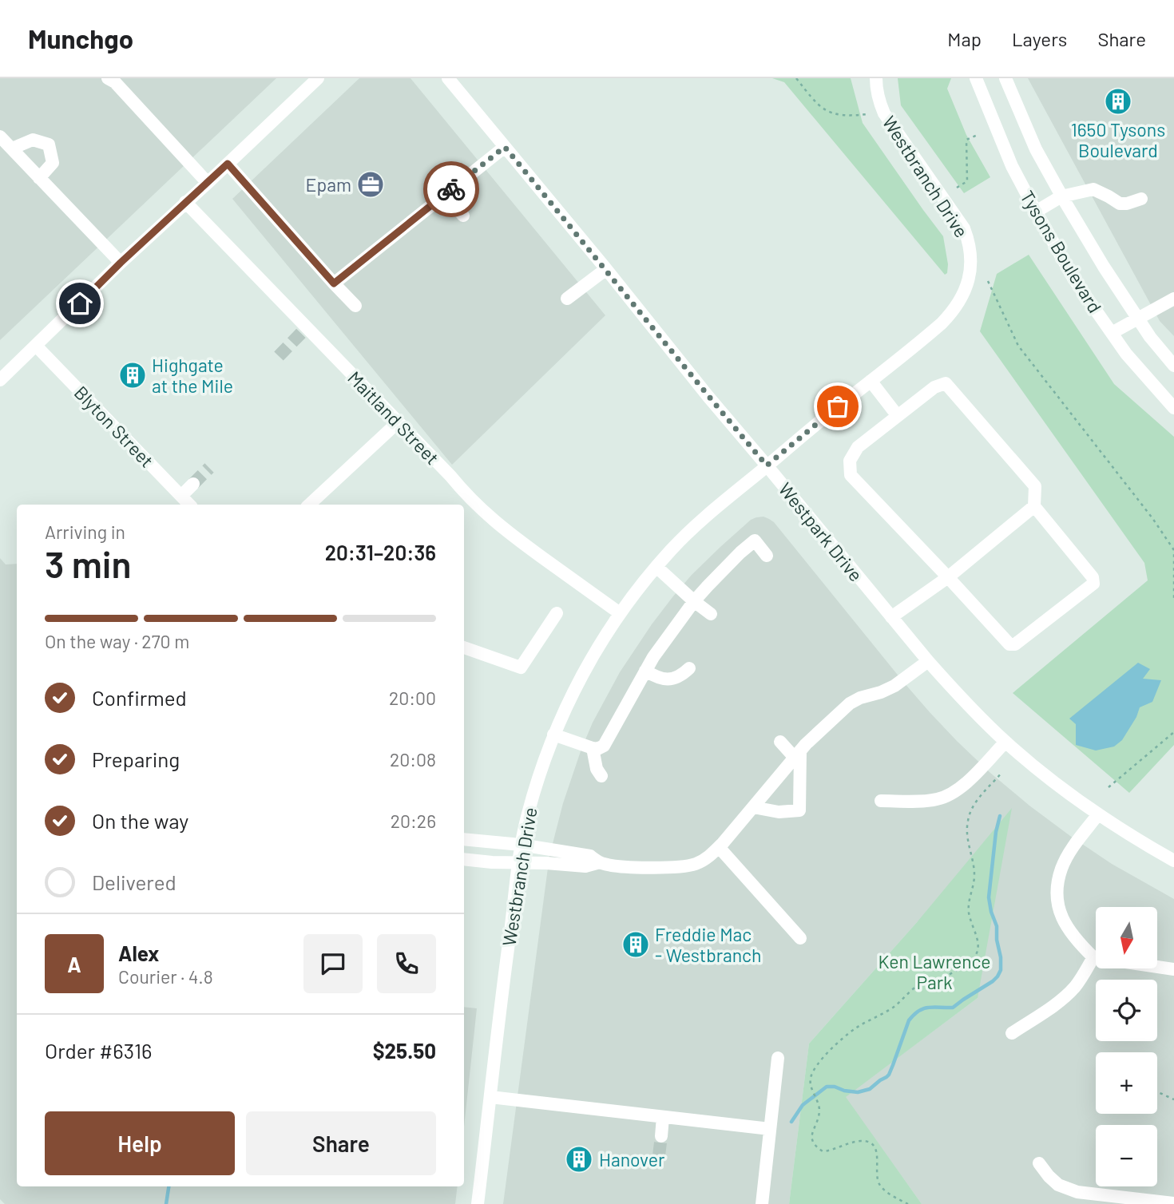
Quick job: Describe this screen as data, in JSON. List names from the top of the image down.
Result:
{
  "streets": {
    "street": [
      "Westbranch Drive",
      "Tysons Boulevard",
      "Maitland Street",
      "Blyton Street",
      "Westpark Drive"
    ]
  },
  "crossings": [
    ["Westbranch Drive", "Maitland Street"],
    ["Westbranch Drive", "Westpark Drive"]
  ],
  "parks": ["Ken Lawrence Park"],
  "places": {
    "building": [
      "1650 Tysons Boulevard",
      "Highgate at the Mile",
      "Freddie Mac - Westbranch",
      "Hanover"
    ],
    "office": ["Epam"]
  },
  "north": "bottom",
  "page": {
    "header": "Munchgo",
    "nav": ["Map", "Layers", "Share"],
    "heading": ["3 min", "Arriving in", "20:31–20:36"],
    "panel": [
      "Alex",
      "Courier · 4.8",
      "Order #6316",
      "$25.50"
    ],
    "bar": "On the way · 270 m",
    "list": [
      ["Confirmed", "20:00"],
      ["Preparing", "20:08"],
      ["On the way", "20:26"],
      "Delivered"
    ],
    "map_buttons": ["+", "−"],
    "round": "A",
    "buttons": ["Help", "Share"]
  }
}
